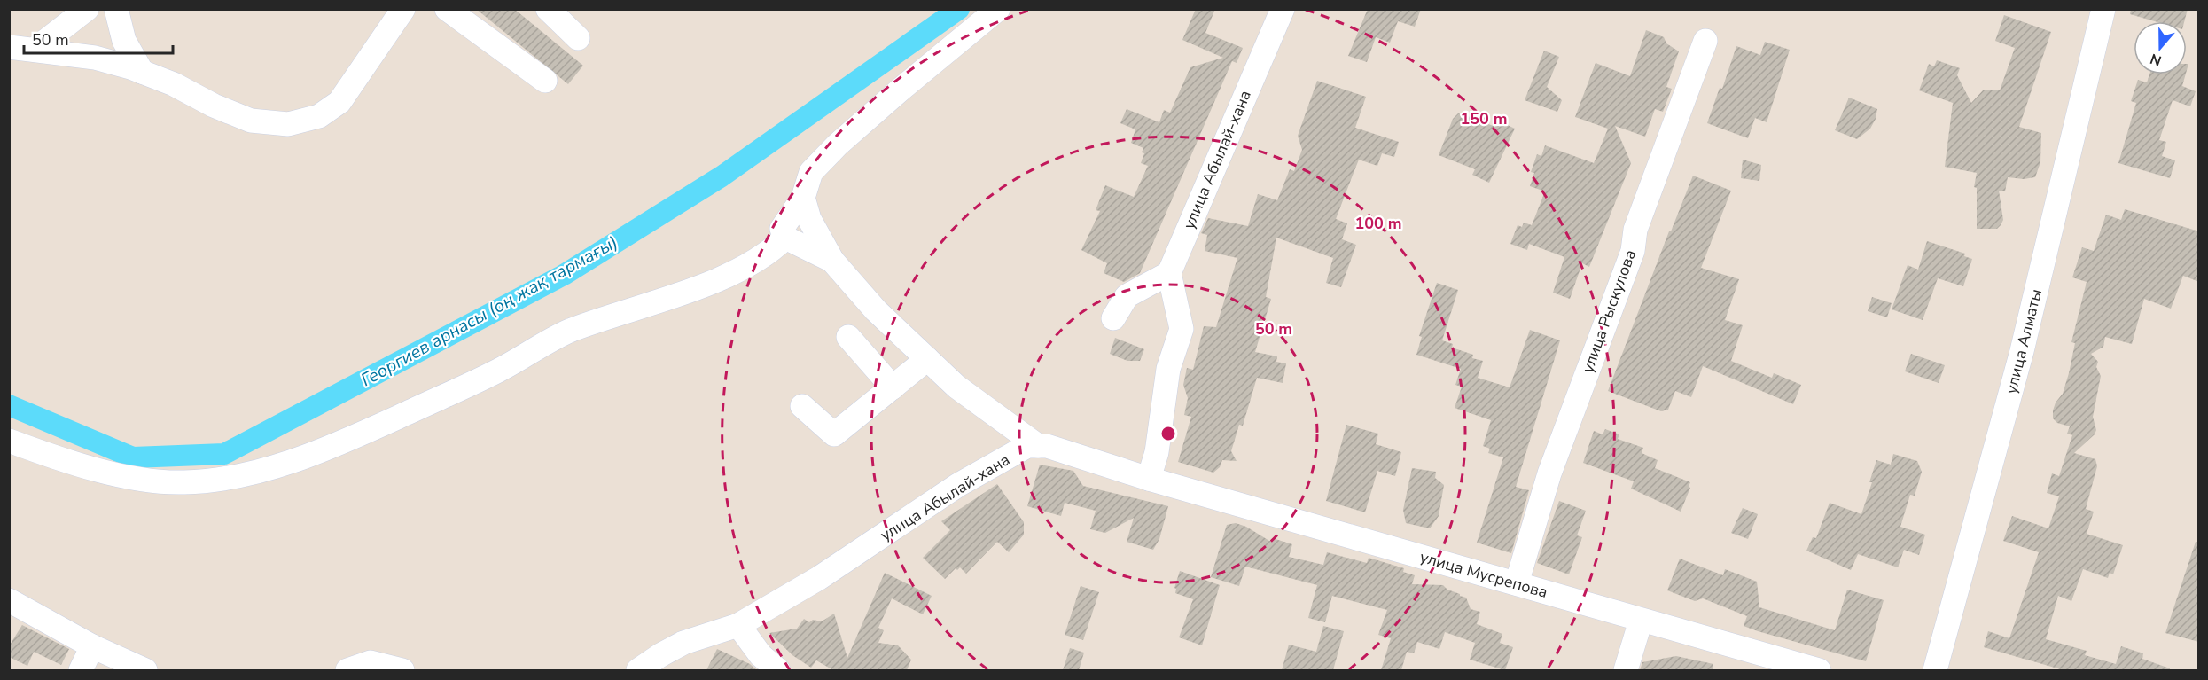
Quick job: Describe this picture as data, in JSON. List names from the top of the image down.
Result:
{
  "streets": {
    "street": [
      "улица Абылай-хана",
      "улица Рыскулова",
      "улица Алматы",
      "улица Мусрепова"
    ]
  },
  "crossings": [
    ["улица Абылай-хана", "улица Мусрепова"],
    ["улица Рыскулова", "улица Мусрепова"]
  ],
  "water": ["Георгиев арнасы (оң жақ тармағы)"],
  "scale_bar": "50 m",
  "north": "bottom",
  "rings": ["150 m", "100 m", "50 m"]
}
